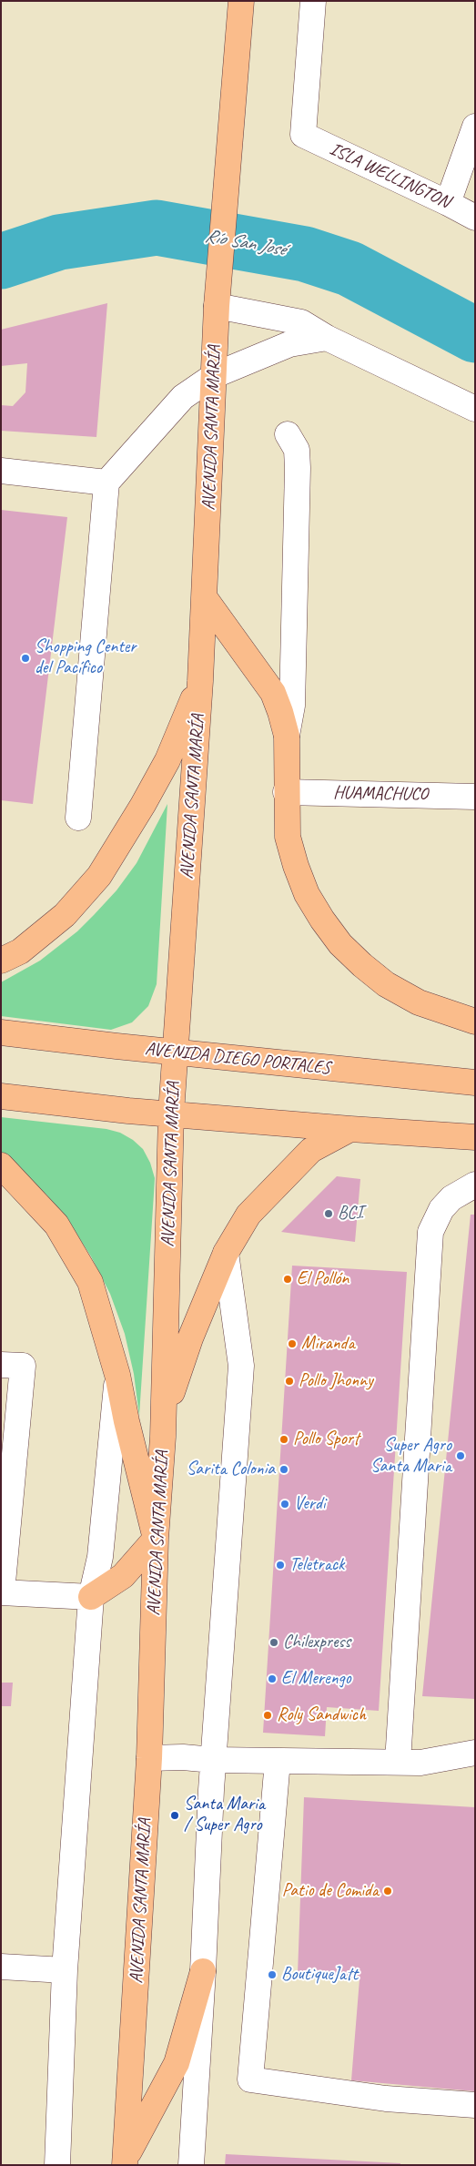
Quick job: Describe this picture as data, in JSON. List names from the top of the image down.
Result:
{
  "streets": {
    "main road": ["AVENIDA SANTA MARÍA", "AVENIDA DIEGO PORTALES"],
    "street": ["ISLA WELLINGTON", "HUAMACHUCO"]
  },
  "crossings": [
    ["AVENIDA SANTA MARÍA", "AVENIDA DIEGO PORTALES"]
  ],
  "water": ["Río San José"],
  "places": [
    "Shopping Center del Pacífico",
    "BCI",
    "El Pollón",
    "Miranda",
    "Pollo Jhonny",
    "Pollo Sport",
    "Super Agro Santa Maria",
    "Sarita Colonia",
    "Verdi",
    "Teletrack",
    "Chilexpress",
    "El Merengo",
    "Roly Sandwich",
    "Santa Maria / Super Agro",
    "Patio de Comida",
    "BoutiqueJatt"
  ]
}
